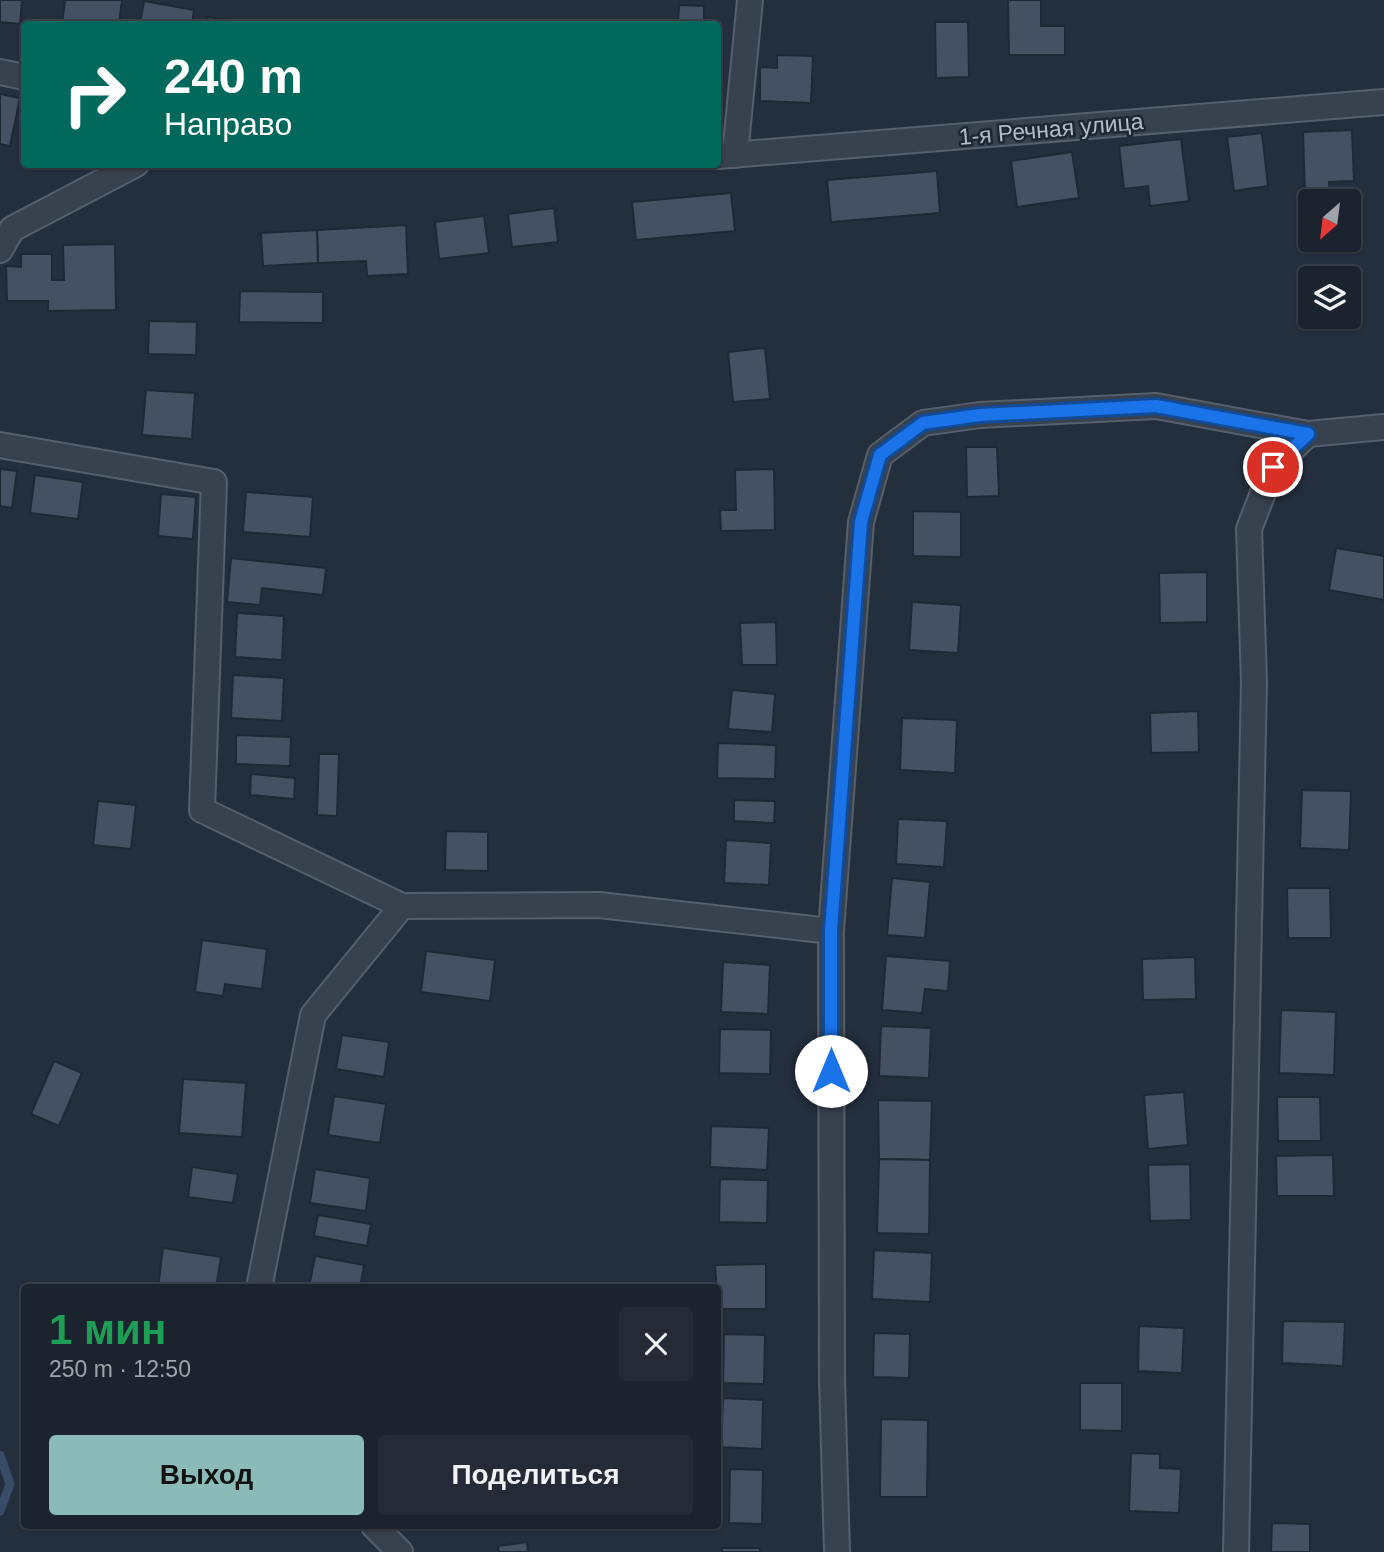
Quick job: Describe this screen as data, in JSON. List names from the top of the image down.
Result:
{
  "streets": {
    "street": ["1-я Речная улица"]
  },
  "north": "bottom left",
  "page": {
    "turn": ["240 m", "Направо"],
    "heading": ["1 мин", "250 m · 12:50"],
    "buttons": ["Выход", "Поделиться"]
  }
}
